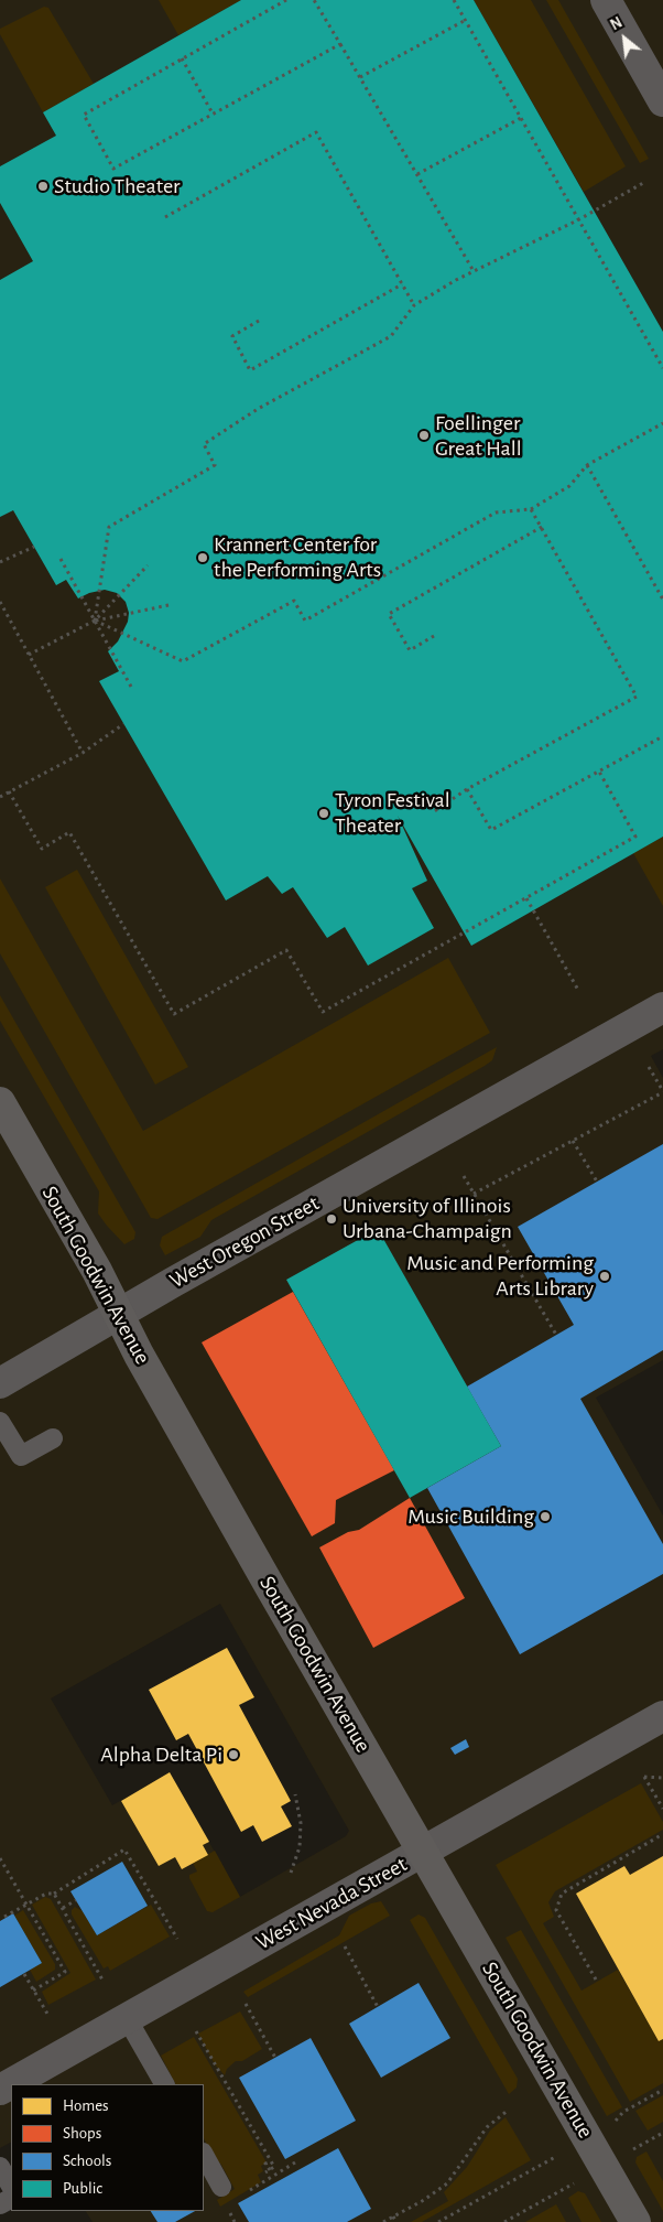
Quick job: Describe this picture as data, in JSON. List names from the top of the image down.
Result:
{
  "streets": {
    "street": ["West Oregon Street", "South Goodwin Avenue", "West Nevada Street"]
  },
  "crossings": [
    ["West Oregon Street", "South Goodwin Avenue"],
    ["South Goodwin Avenue", "West Nevada Street"]
  ],
  "places": [
    "Studio Theater",
    "Foellinger Great Hall",
    "Krannert Center for the Performing Arts",
    "Tyron Festival Theater",
    "University of Illinois Urbana-Champaign",
    "Music and Performing Arts Library",
    "Music Building",
    "Alpha Delta Pi"
  ],
  "legend": [
    "Homes",
    "Shops",
    "Schools",
    "Public"
  ],
  "north": "top left"
}
